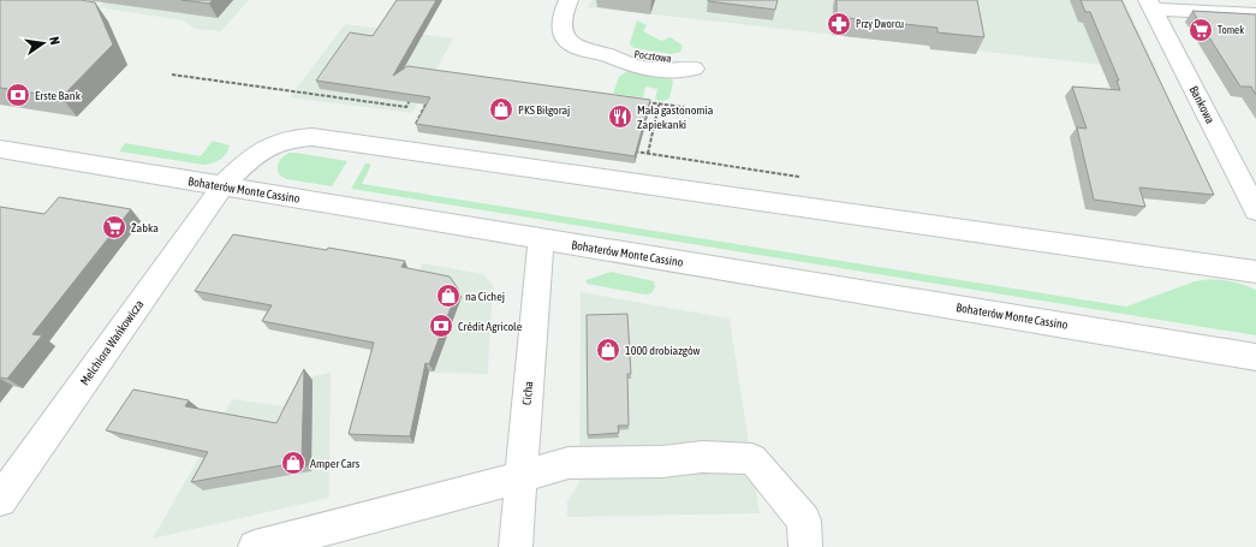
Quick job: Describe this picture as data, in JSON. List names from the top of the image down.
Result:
{
  "streets": {
    "street": [
      "Bankowa",
      "Bohaterów Monte Cassino",
      "Melchiora Wańkowicza",
      "Cicha"
    ]
  },
  "crossings": [
    ["Bohaterów Monte Cassino", "Melchiora Wańkowicza"],
    ["Bohaterów Monte Cassino", "Cicha"]
  ],
  "places": {
    "pharmacy": ["Przy Dworcu"],
    "supermarket": ["Tomek", "Żabka"],
    "bank": ["Erste Bank", "Crédit Agricole"],
    "shop": [
      "PKS Biłgoraj",
      "na Cichej",
      "1000 drobiazgów",
      "Amper Cars"
    ],
    "restaurant": ["Mała gastonomia Zapiekanki"]
  },
  "north": "right"
}
